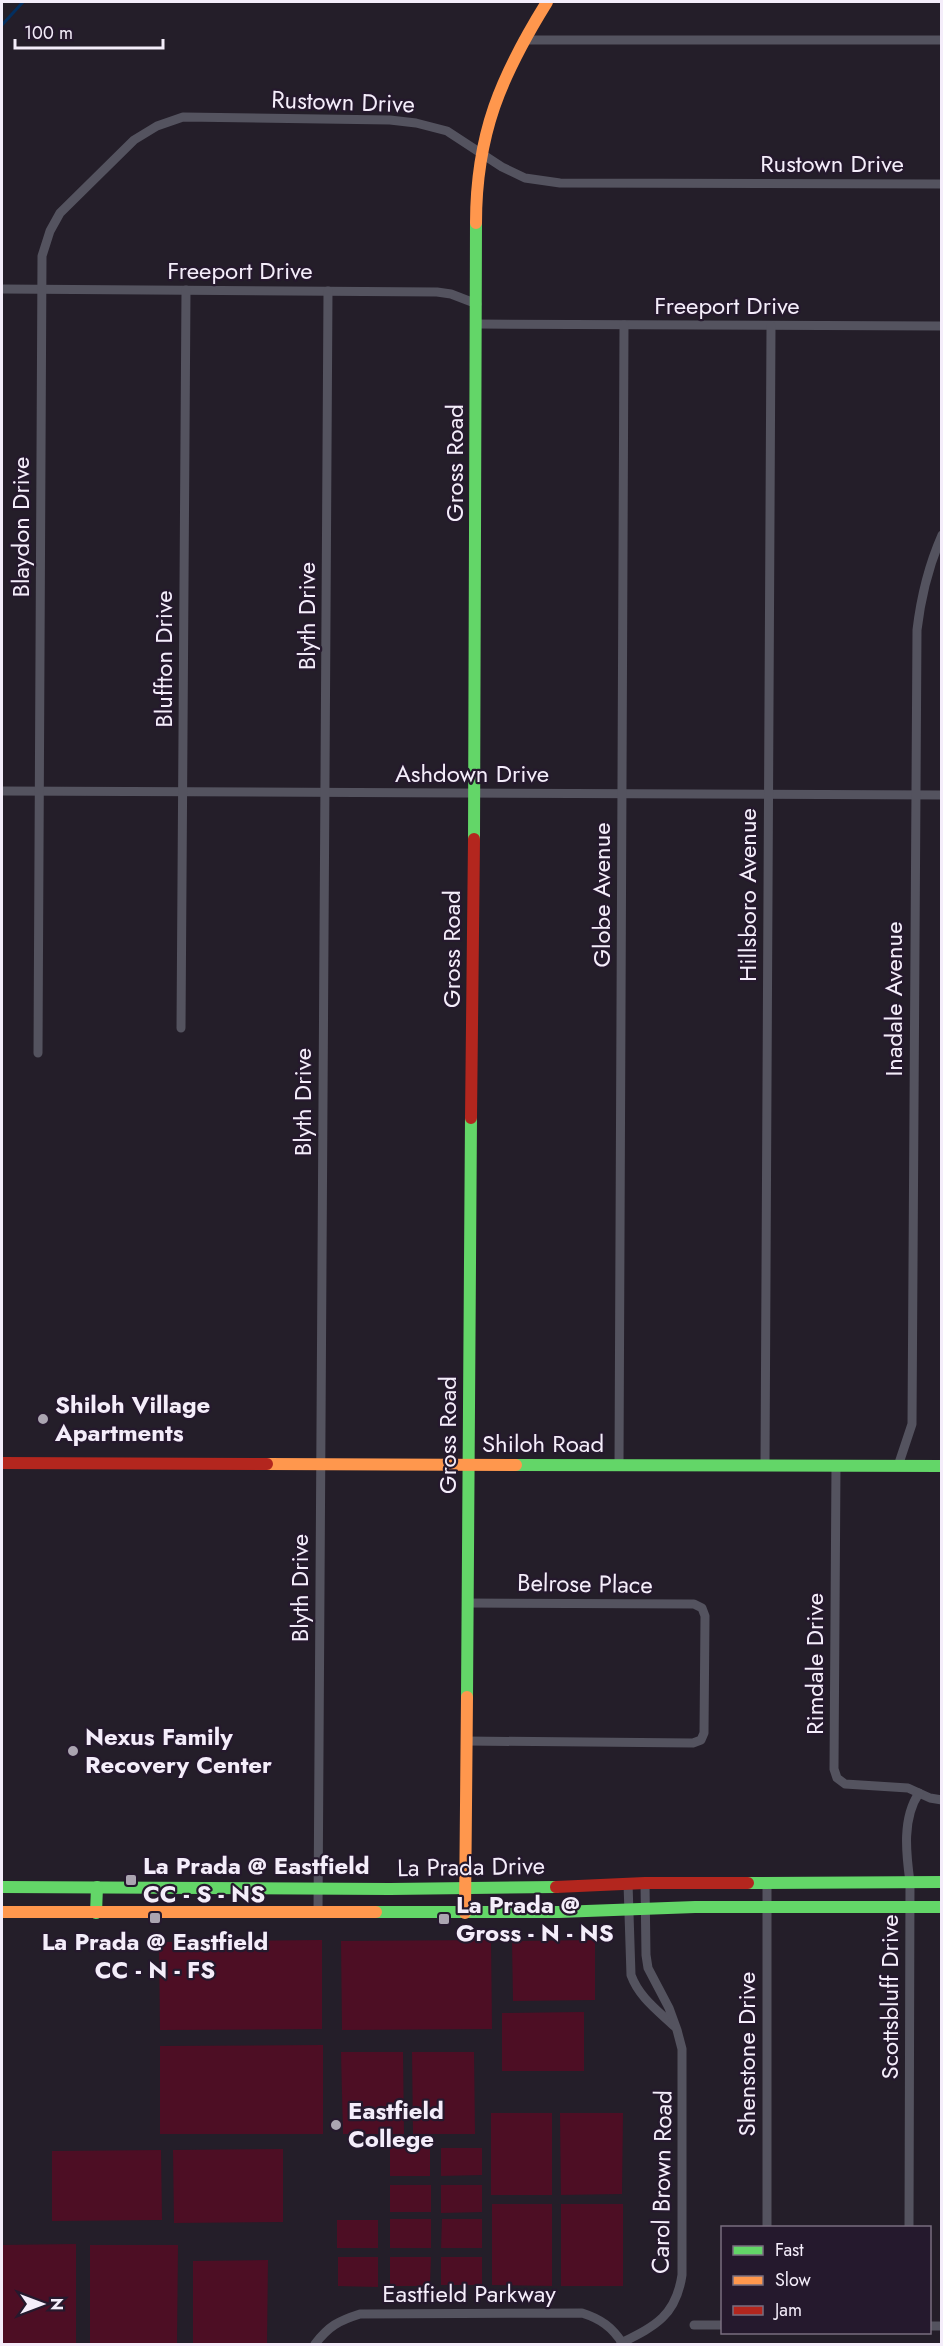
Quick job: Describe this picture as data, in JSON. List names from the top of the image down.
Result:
{
  "streets": {
    "street": [
      "Rustown Drive",
      "Freeport Drive",
      "Gross Road",
      "Blaydon Drive",
      "Blyth Drive",
      "Bluffton Drive",
      "Ashdown Drive",
      "Globe Avenue",
      "Hillsboro Avenue",
      "Inadale Avenue",
      "Shiloh Road",
      "Belrose Place",
      "Rimdale Drive",
      "La Prada Drive",
      "Scottsbluff Drive",
      "Shenstone Drive",
      "Carol Brown Road",
      "Eastfield Parkway"
    ]
  },
  "crossings": [
    ["Rustown Drive", "Freeport Drive"],
    ["Rustown Drive", "Gross Road"],
    ["Rustown Drive", "Blaydon Drive"],
    ["Freeport Drive", "Gross Road"],
    ["Freeport Drive", "Blaydon Drive"],
    ["Freeport Drive", "Blyth Drive"],
    ["Freeport Drive", "Bluffton Drive"],
    ["Freeport Drive", "Globe Avenue"],
    ["Freeport Drive", "Hillsboro Avenue"],
    ["Gross Road", "Ashdown Drive"],
    ["Gross Road", "Shiloh Road"],
    ["Gross Road", "Belrose Place"],
    ["Gross Road", "La Prada Drive"],
    ["Blaydon Drive", "Ashdown Drive"],
    ["Blyth Drive", "Ashdown Drive"],
    ["Blyth Drive", "Shiloh Road"],
    ["Blyth Drive", "La Prada Drive"],
    ["Bluffton Drive", "Ashdown Drive"],
    ["Ashdown Drive", "Globe Avenue"],
    ["Ashdown Drive", "Hillsboro Avenue"],
    ["Ashdown Drive", "Inadale Avenue"],
    ["Globe Avenue", "Shiloh Road"],
    ["Hillsboro Avenue", "Shiloh Road"],
    ["Inadale Avenue", "Shiloh Road"],
    ["Shiloh Road", "Rimdale Drive"],
    ["Rimdale Drive", "Scottsbluff Drive"],
    ["La Prada Drive", "Scottsbluff Drive"],
    ["La Prada Drive", "Shenstone Drive"],
    ["La Prada Drive", "Carol Brown Road"],
    ["Carol Brown Road", "Eastfield Parkway"]
  ],
  "places": {
    "other": ["Shiloh Village Apartments", "Nexus Family Recovery Center", "Eastfield College"],
    "transit": ["La Prada @ Eastfield CC - S - NS", "La Prada @ Eastfield CC - N - FS", "La Prada @ Gross - N - NS"]
  },
  "legend": ["Fast", "Slow", "Jam"],
  "scale_bar": "100 m",
  "north": "right"
}
